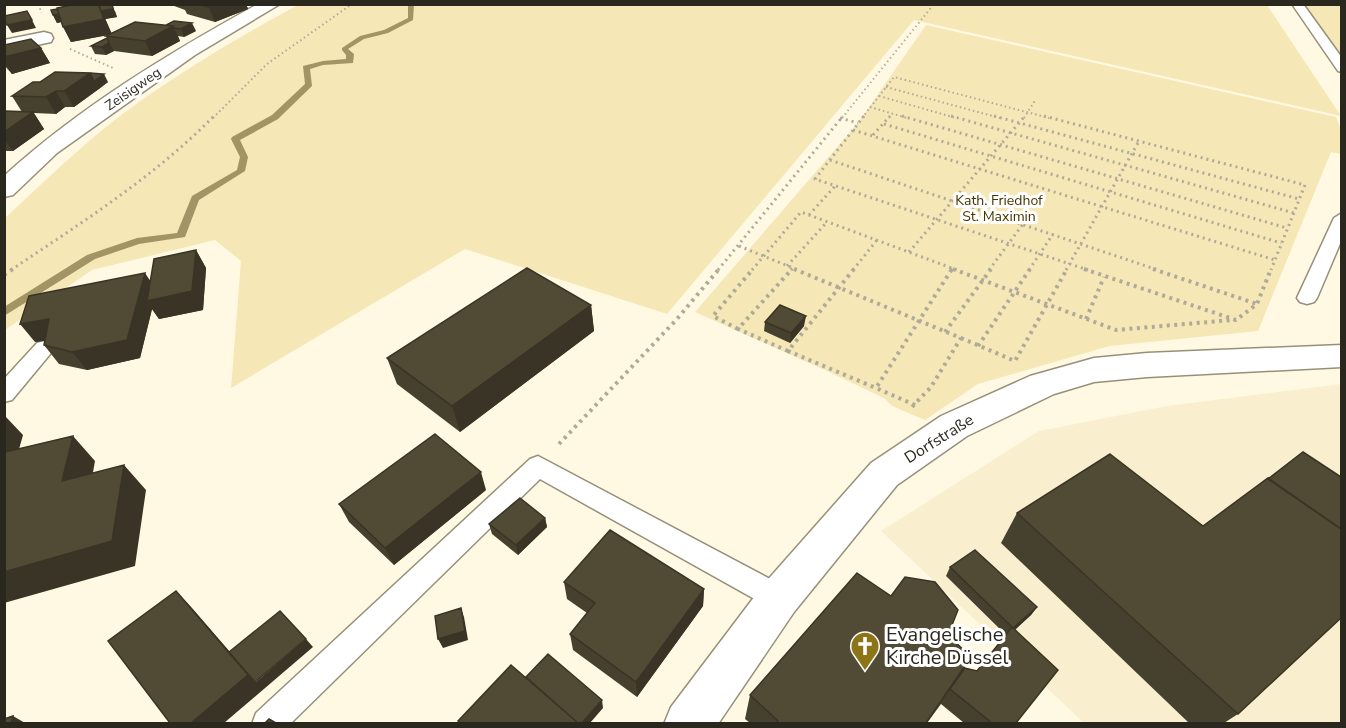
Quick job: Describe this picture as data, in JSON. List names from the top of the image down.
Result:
{
  "streets": {
    "street": ["Zeisigweg", "Dorfstraße"]
  },
  "parks": ["Kath. Friedhof St. Maximin"],
  "places": {
    "church": ["Evangelische Kirche Düssel"]
  }
}
